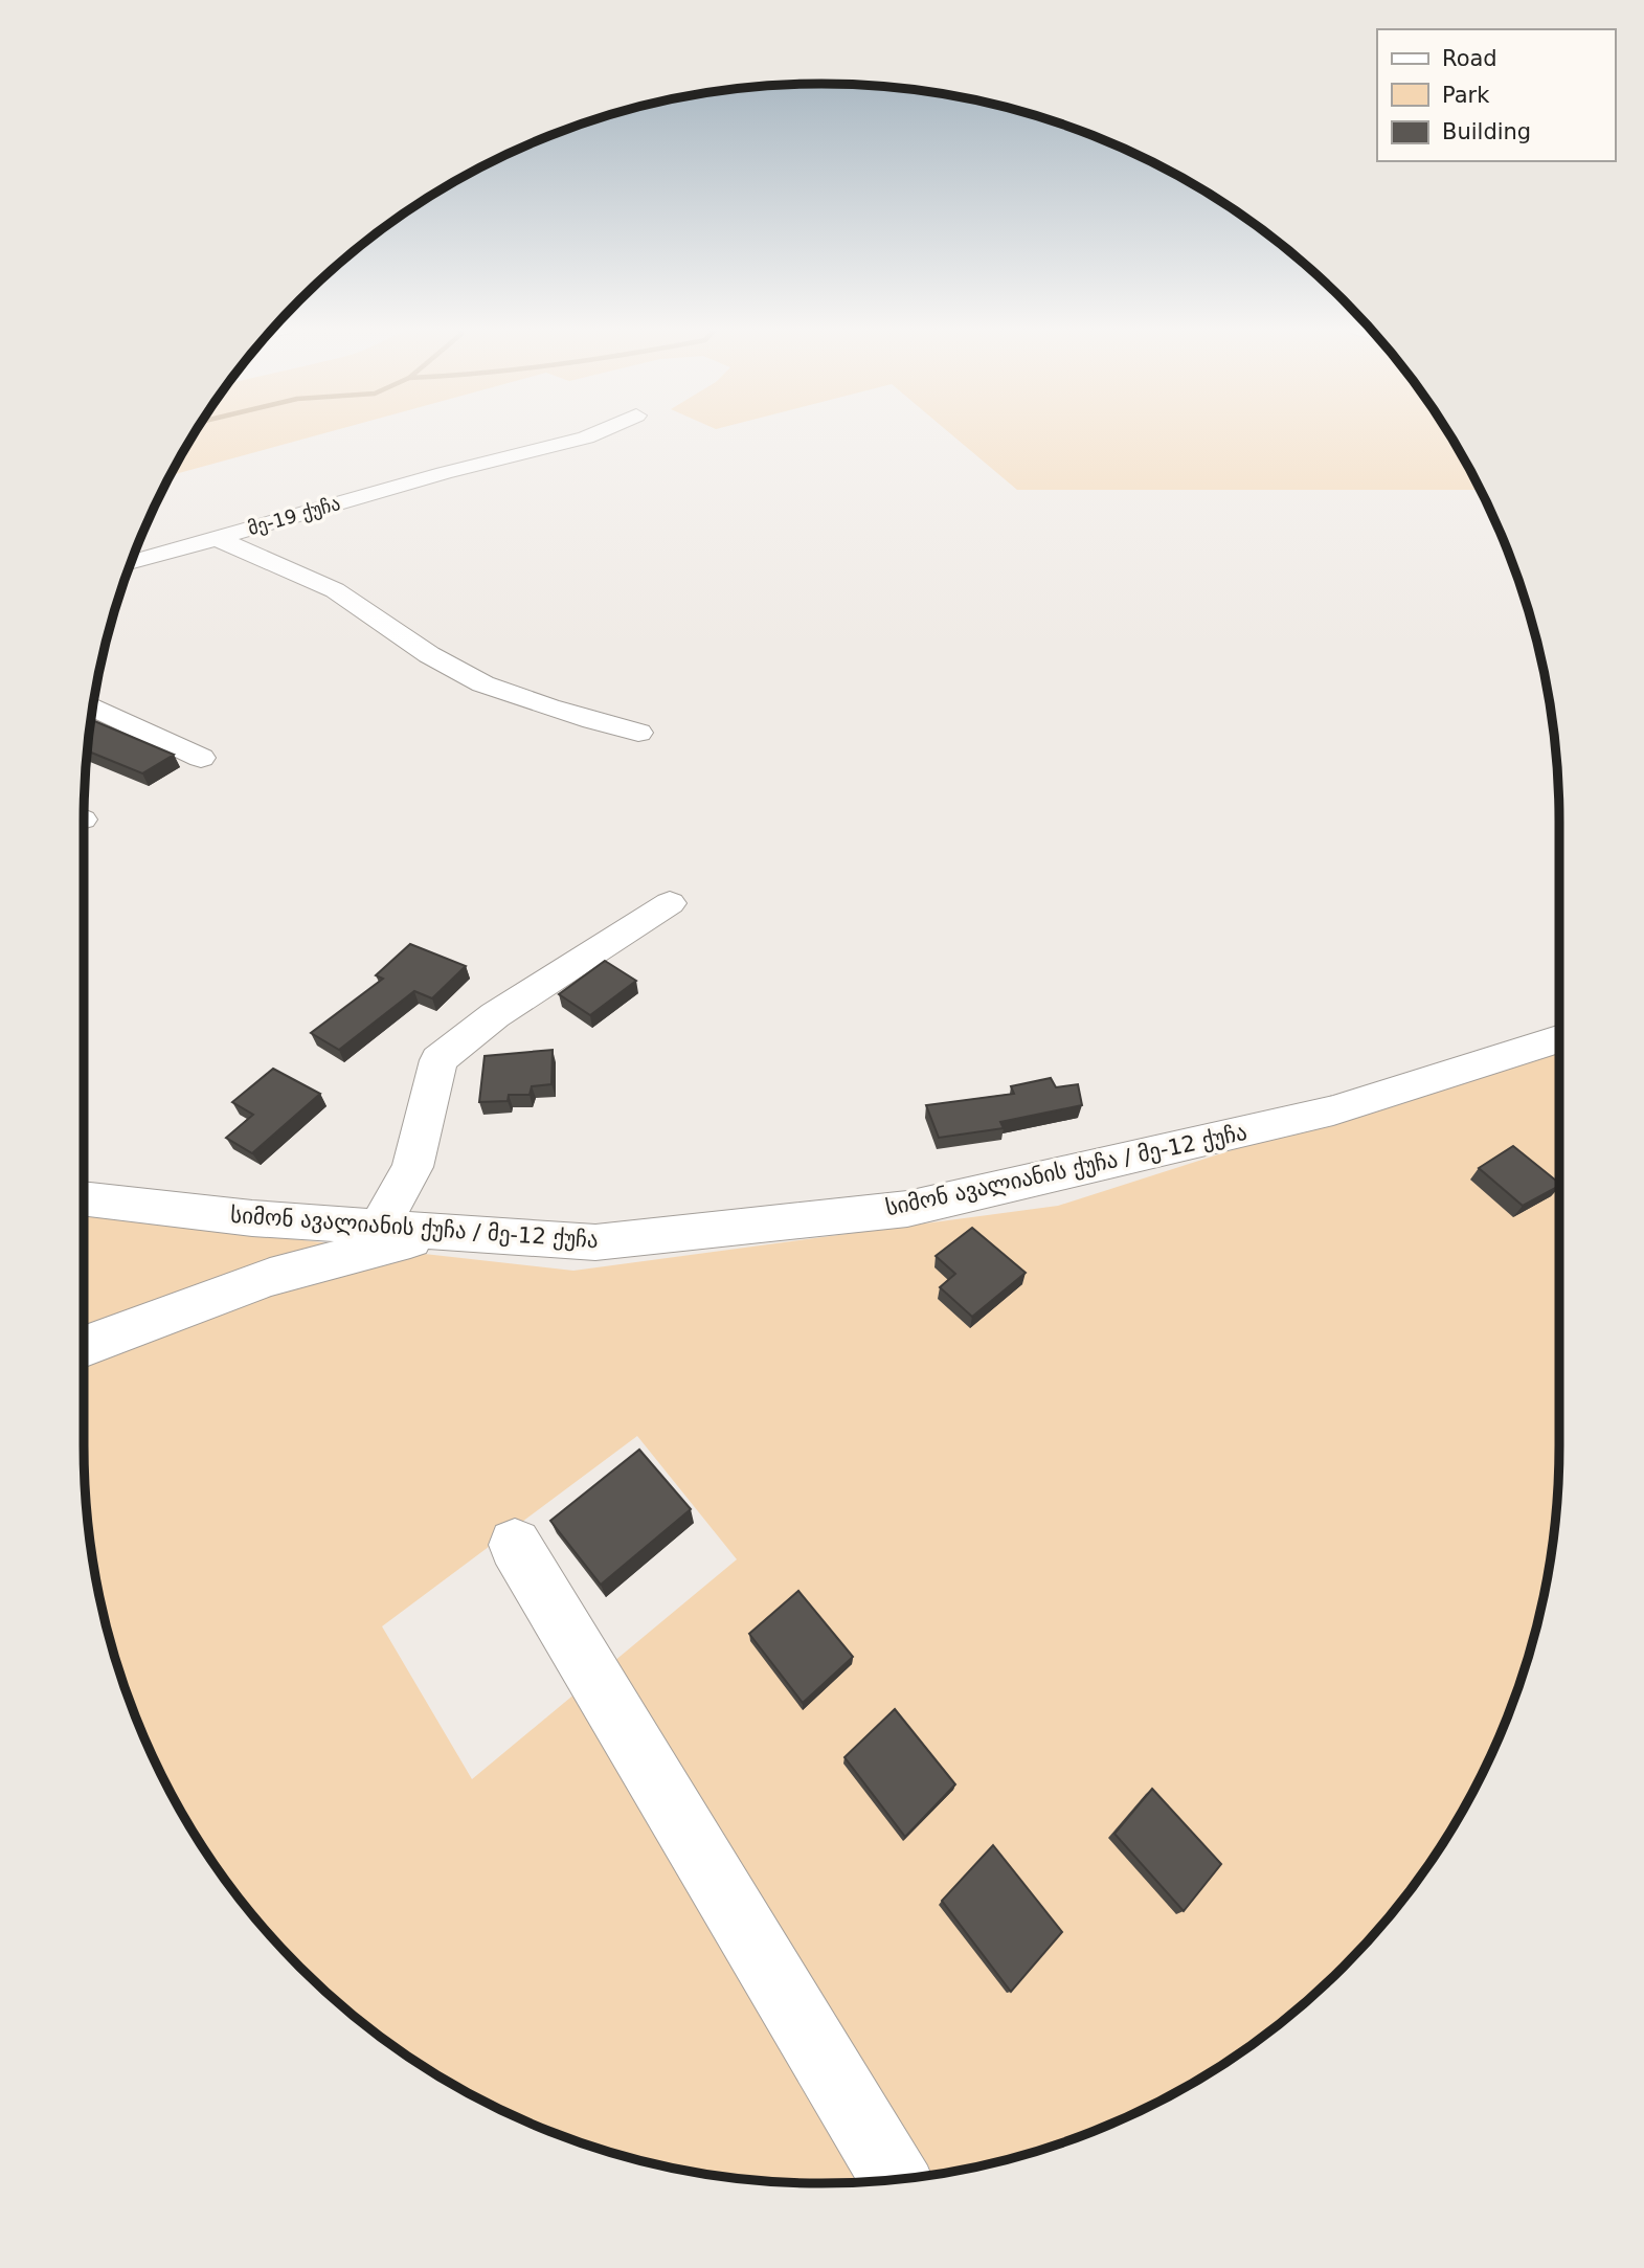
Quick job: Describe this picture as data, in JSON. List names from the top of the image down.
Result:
{
  "streets": {
    "street": ["მე-19 ქუჩა", "სიმონ ავალიანის ქუჩა / მე-12 ქუჩა"]
  },
  "legend": ["Road", "Park", "Building"]
}
